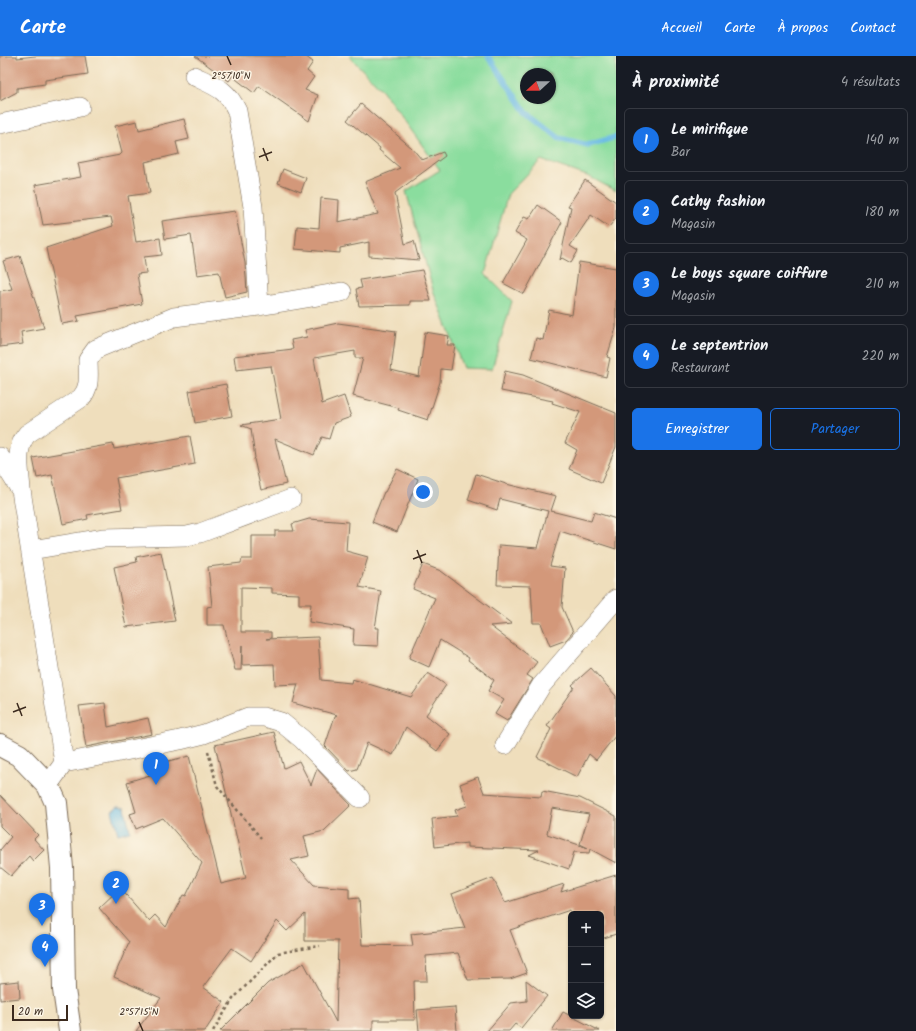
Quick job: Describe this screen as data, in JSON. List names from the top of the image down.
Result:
{
  "scale_bar": "20 m",
  "north": "left",
  "page": {
    "header": "Carte",
    "nav": [
      "Accueil",
      "Carte",
      "À propos",
      "Contact"
    ],
    "heading": ["À proximité", "4 résultats"],
    "list": [
      {
        "mark": "1",
        "name": "Le mirifique",
        "note": "Bar",
        "value": "140 m"
      },
      {
        "mark": "2",
        "name": "Cathy fashion",
        "note": "Magasin",
        "value": "180 m"
      },
      {
        "mark": "3",
        "name": "Le boys square coiffure",
        "note": "Magasin",
        "value": "210 m"
      },
      {
        "mark": "4",
        "name": "Le septentrion",
        "note": "Restaurant",
        "value": "220 m"
      }
    ],
    "buttons": ["Enregistrer", "Partager"],
    "pins": [
      "1",
      "2",
      "3",
      "4"
    ],
    "map_buttons": ["+", "−"],
    "scale": "20 m"
  },
  "coordinates": ["2°57'10\"N", "2°57'15\"N"]
}
